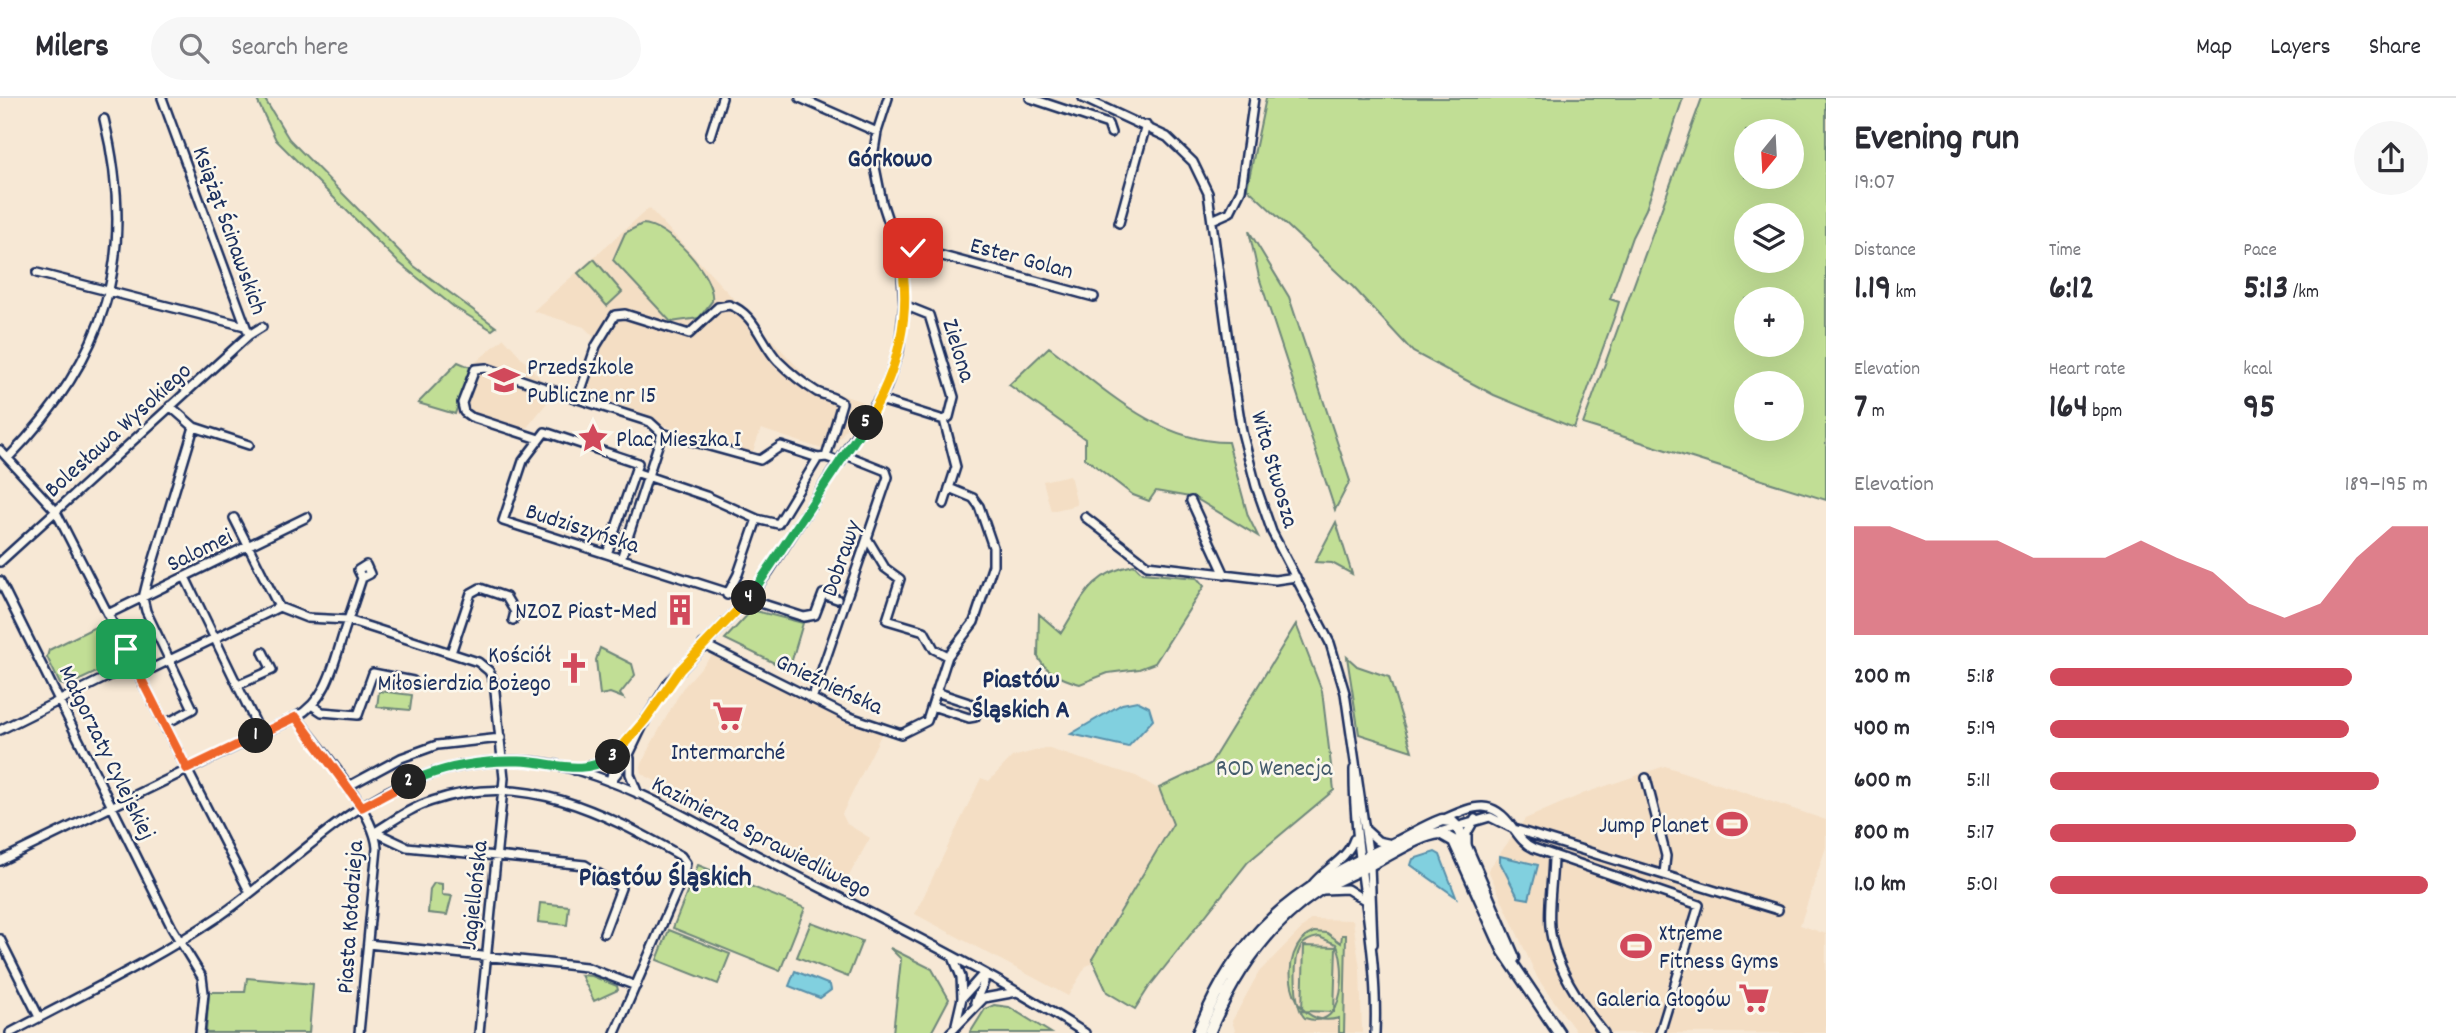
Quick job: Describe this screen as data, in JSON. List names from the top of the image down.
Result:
{
  "streets": {
    "street": [
      "Książąt Ścinawskich",
      "Ester Golan",
      "Zielona",
      "Bolesława Wysokiego",
      "Wita Stwosza",
      "Budziszyńska",
      "Salomei",
      "Dobrawy",
      "Gnieźnieńska",
      "Małgorzaty Cylejskiej",
      "Kazimierza Sprawiedliwego",
      "Jagiellońska",
      "Piasta Kołodzieja"
    ]
  },
  "crossings": [
    ["Książąt Ścinawskich", "Bolesława Wysokiego"],
    ["Dobrawy", "Gnieźnieńska"],
    ["Małgorzaty Cylejskiej", "Kazimierza Sprawiedliwego"],
    ["Kazimierza Sprawiedliwego", "Jagiellońska"],
    ["Kazimierza Sprawiedliwego", "Piasta Kołodzieja"]
  ],
  "districts": ["Górkowo", "Piastów Śląskich A", "Piastów Śląskich"],
  "parks": ["ROD Wenecja"],
  "places": {
    "school or university": ["Przedszkole Publiczne nr 15"],
    "place": ["Plac Mieszka I"],
    "building": ["NZOZ Piast-Med"],
    "church": ["Kościół Miłosierdzia Bożego"],
    "supermarket": ["Intermarché", "Galeria Głogów"],
    "sports": ["Jump Planet", "Xtreme Fitness Gyms"]
  },
  "north": "bottom",
  "page": {
    "header": "Milers",
    "search": "Search here",
    "nav": ["Map", "Layers", "Share"],
    "heading": ["Evening run", "19:07"],
    "map_buttons": ["+", "−"],
    "stats": [
      ["Distance", "1.19 km"],
      ["Time", "6:12"],
      ["Pace", "5:13 /km"],
      ["Elevation", "7 m"],
      ["Heart rate", "164 bpm"],
      ["kcal", "95"]
    ],
    "pins": [
      "5",
      "4",
      "1",
      "3",
      "2"
    ],
    "chart": ["Elevation", "189–195 m"],
    "list": [
      {
        "name": "200 m",
        "note": "5:18"
      },
      {
        "name": "400 m",
        "note": "5:19"
      },
      {
        "name": "600 m",
        "note": "5:11"
      },
      {
        "name": "800 m",
        "note": "5:17"
      },
      {
        "name": "1.0 km",
        "note": "5:01"
      }
    ]
  }
}
